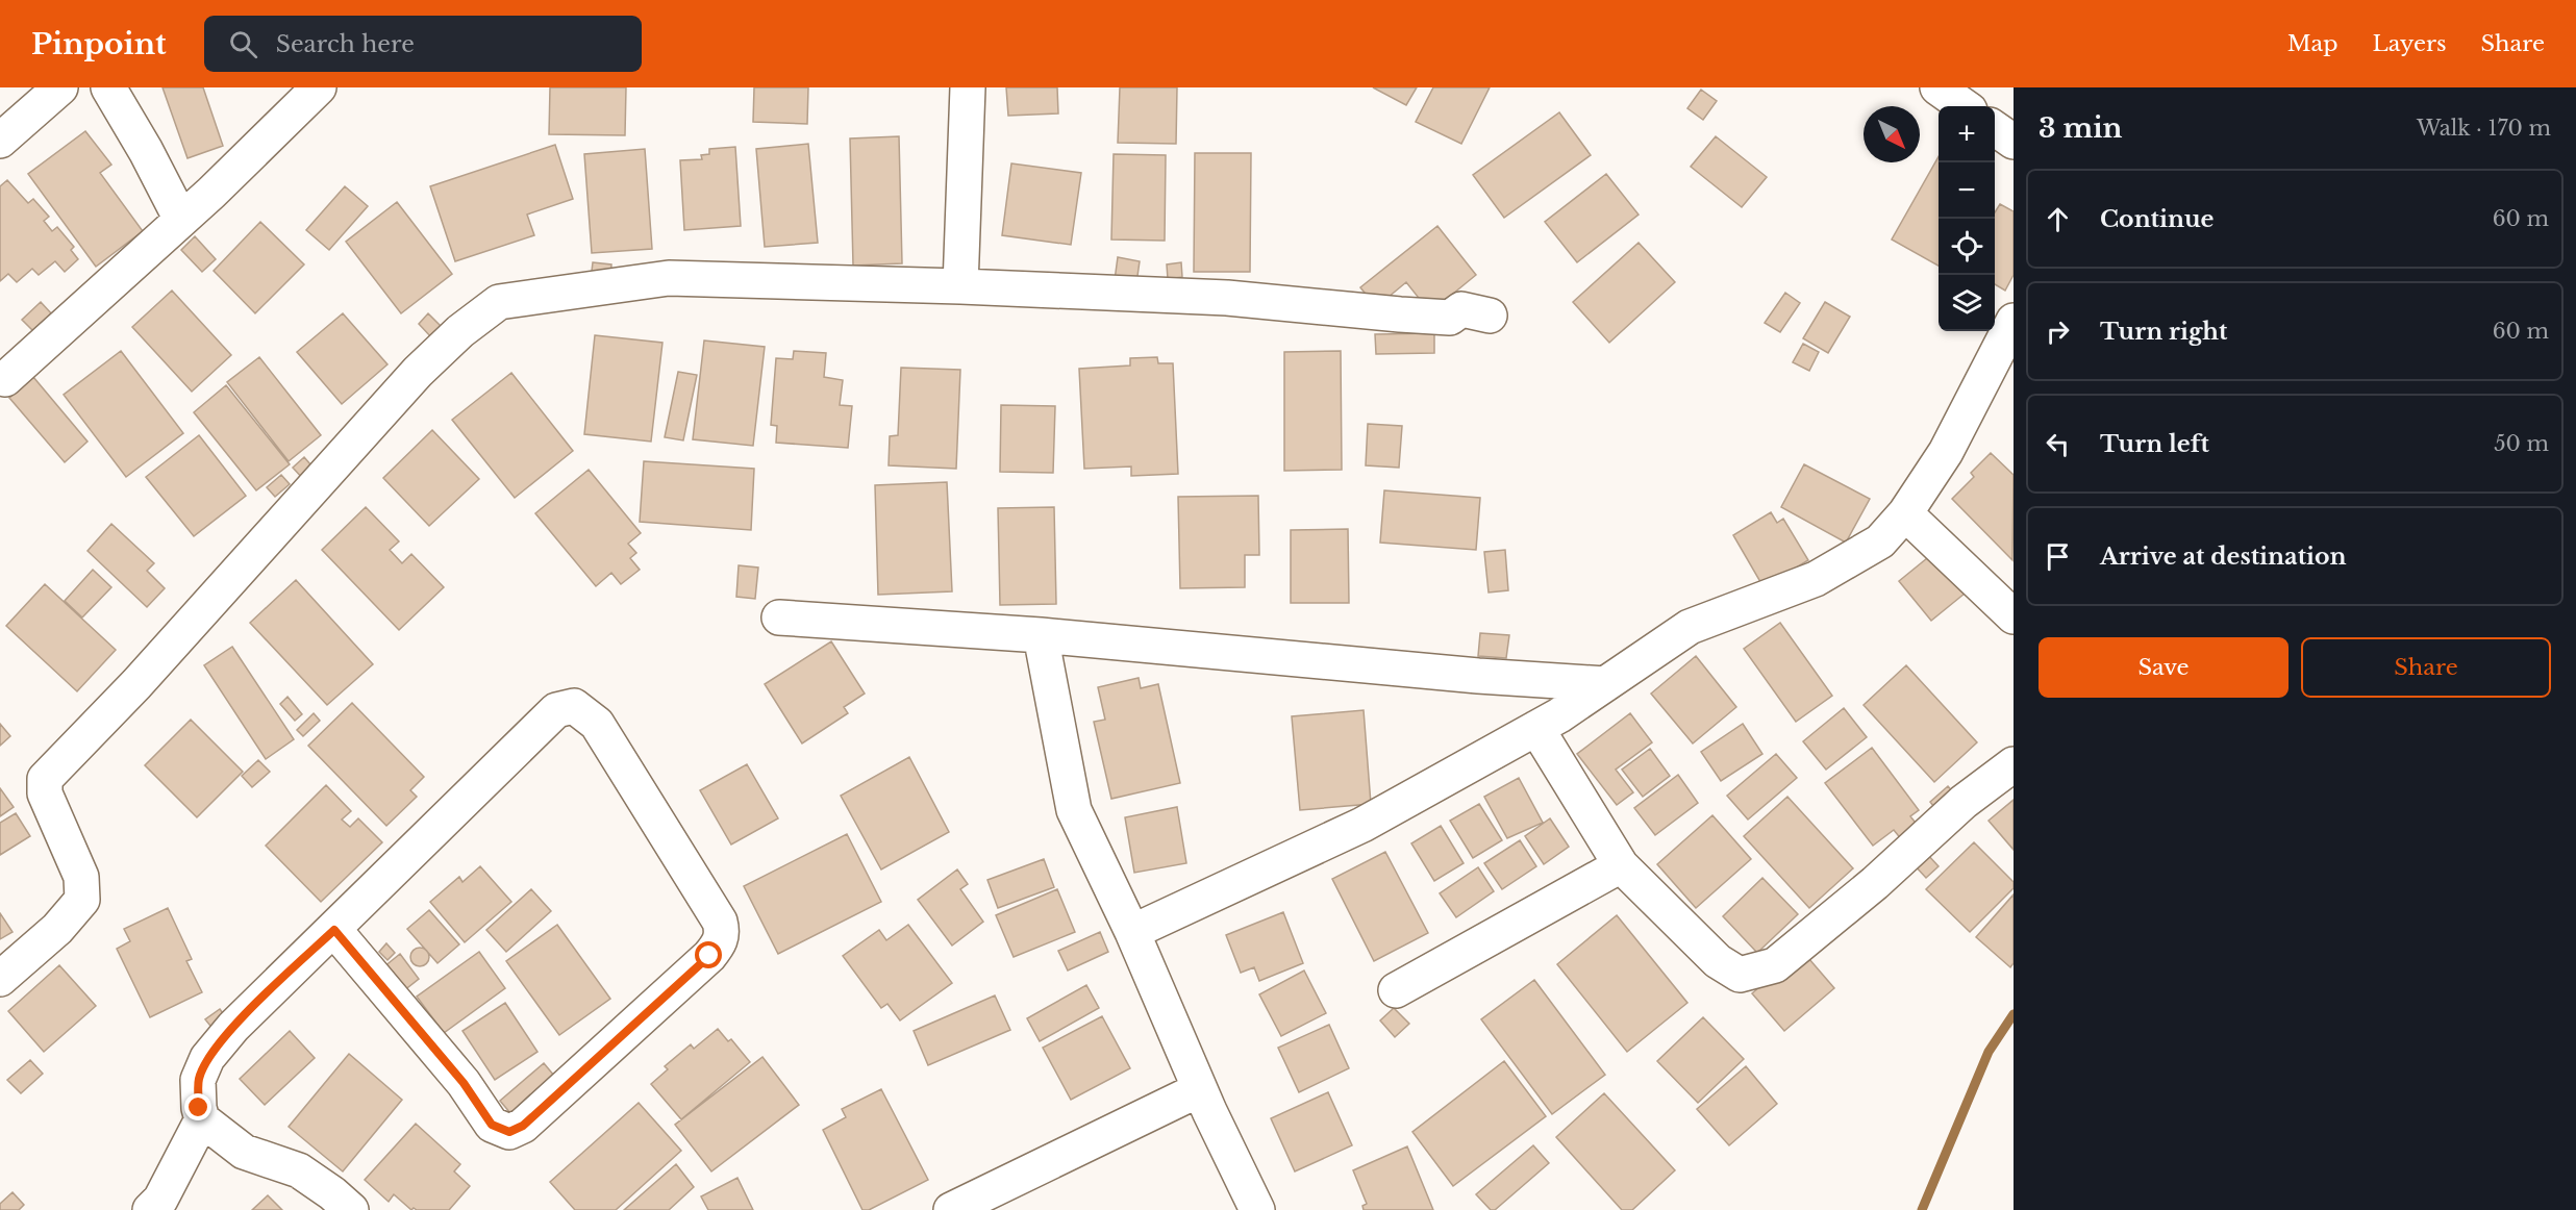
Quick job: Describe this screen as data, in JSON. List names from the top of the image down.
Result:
{
  "north": "bottom right",
  "page": {
    "header": "Pinpoint",
    "search": "Search here",
    "nav": ["Map", "Layers", "Share"],
    "heading": ["3 min", "Walk · 170 m"],
    "map_buttons": ["+", "−"],
    "list": [
      ["Continue", "60 m"],
      ["Turn right", "60 m"],
      ["Turn left", "50 m"],
      "Arrive at destination"
    ],
    "buttons": ["Save", "Share"]
  }
}
